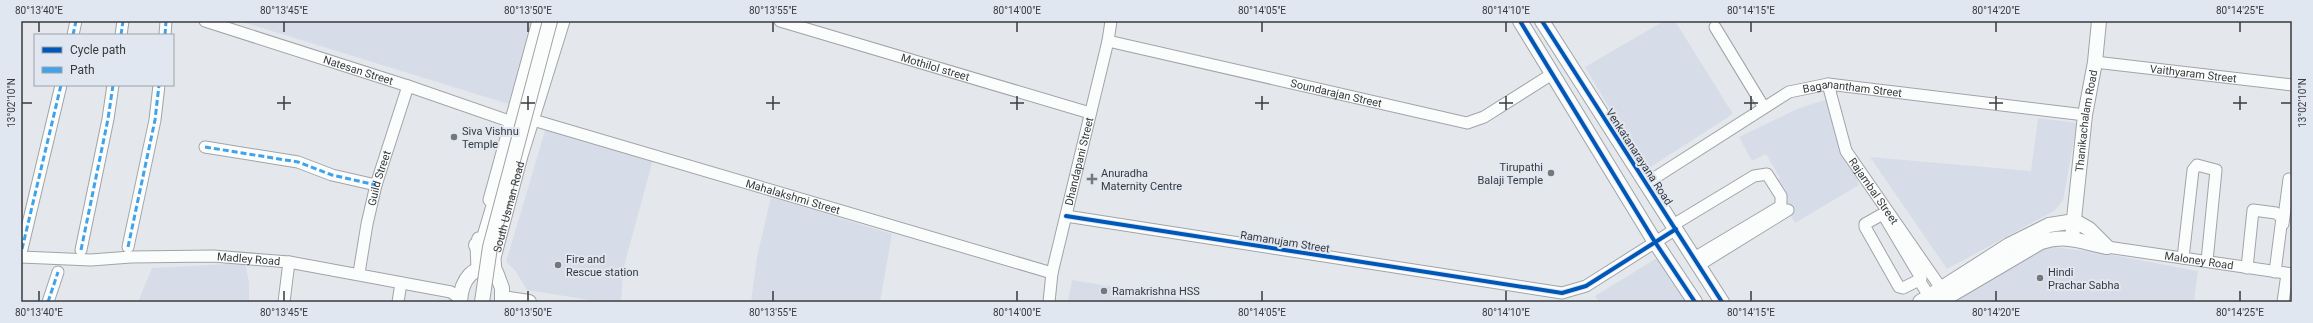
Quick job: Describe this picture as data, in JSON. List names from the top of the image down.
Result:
{
  "streets": {
    "main road": [
      "Thanikachalam Road",
      "Venkatanarayana Road",
      "South Usman Road",
      "Maloney Road"
    ],
    "street": [
      "Mothilol street",
      "Natesan Street",
      "Vaithyaram Street",
      "Baganantham Street",
      "Soundarajan Street",
      "Dhandapani Street",
      "Guild Street",
      "Rajambal Street",
      "Mahalakshmi Street",
      "Ramanujam Street",
      "Madley Road"
    ]
  },
  "crossings": [
    ["Mothilol street", "Dhandapani Street"],
    ["Natesan Street", "Guild Street"],
    ["Natesan Street", "South Usman Road"],
    ["Vaithyaram Street", "Thanikachalam Road"],
    ["Baganantham Street", "Thanikachalam Road"],
    ["Baganantham Street", "Venkatanarayana Road"],
    ["Baganantham Street", "Rajambal Street"],
    ["Soundarajan Street", "Dhandapani Street"],
    ["Venkatanarayana Road", "Ramanujam Street"],
    ["Dhandapani Street", "Mahalakshmi Street"],
    ["Dhandapani Street", "Ramanujam Street"],
    ["Guild Street", "Madley Road"],
    ["Mahalakshmi Street", "South Usman Road"]
  ],
  "places": {
    "other": [
      "Siva Vishnu Temple",
      "Tirupathi Balaji Temple",
      "Fire and Rescue station",
      "Hindi Prachar Sabha",
      "Ramakrishna HSS"
    ],
    "health": ["Anuradha Maternity Centre"]
  },
  "legend": ["Cycle path", "Path"],
  "coordinates": [
    "80°13'40\"E",
    "80°13'45\"E",
    "80°13'50\"E",
    "80°13'55\"E",
    "80°14'00\"E",
    "80°14'05\"E",
    "80°14'10\"E",
    "80°14'15\"E",
    "80°14'20\"E",
    "80°14'25\"E",
    "13°02'10\"N"
  ]
}
